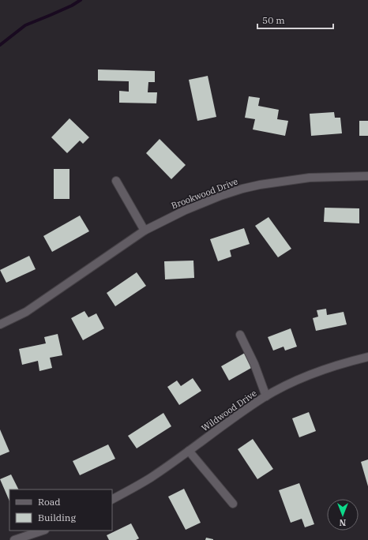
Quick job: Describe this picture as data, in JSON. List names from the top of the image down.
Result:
{
  "streets": {
    "street": ["Brookwood Drive", "Wildwood Drive"]
  },
  "legend": ["Road", "Building"],
  "scale_bar": "50 m",
  "north": "bottom"
}
